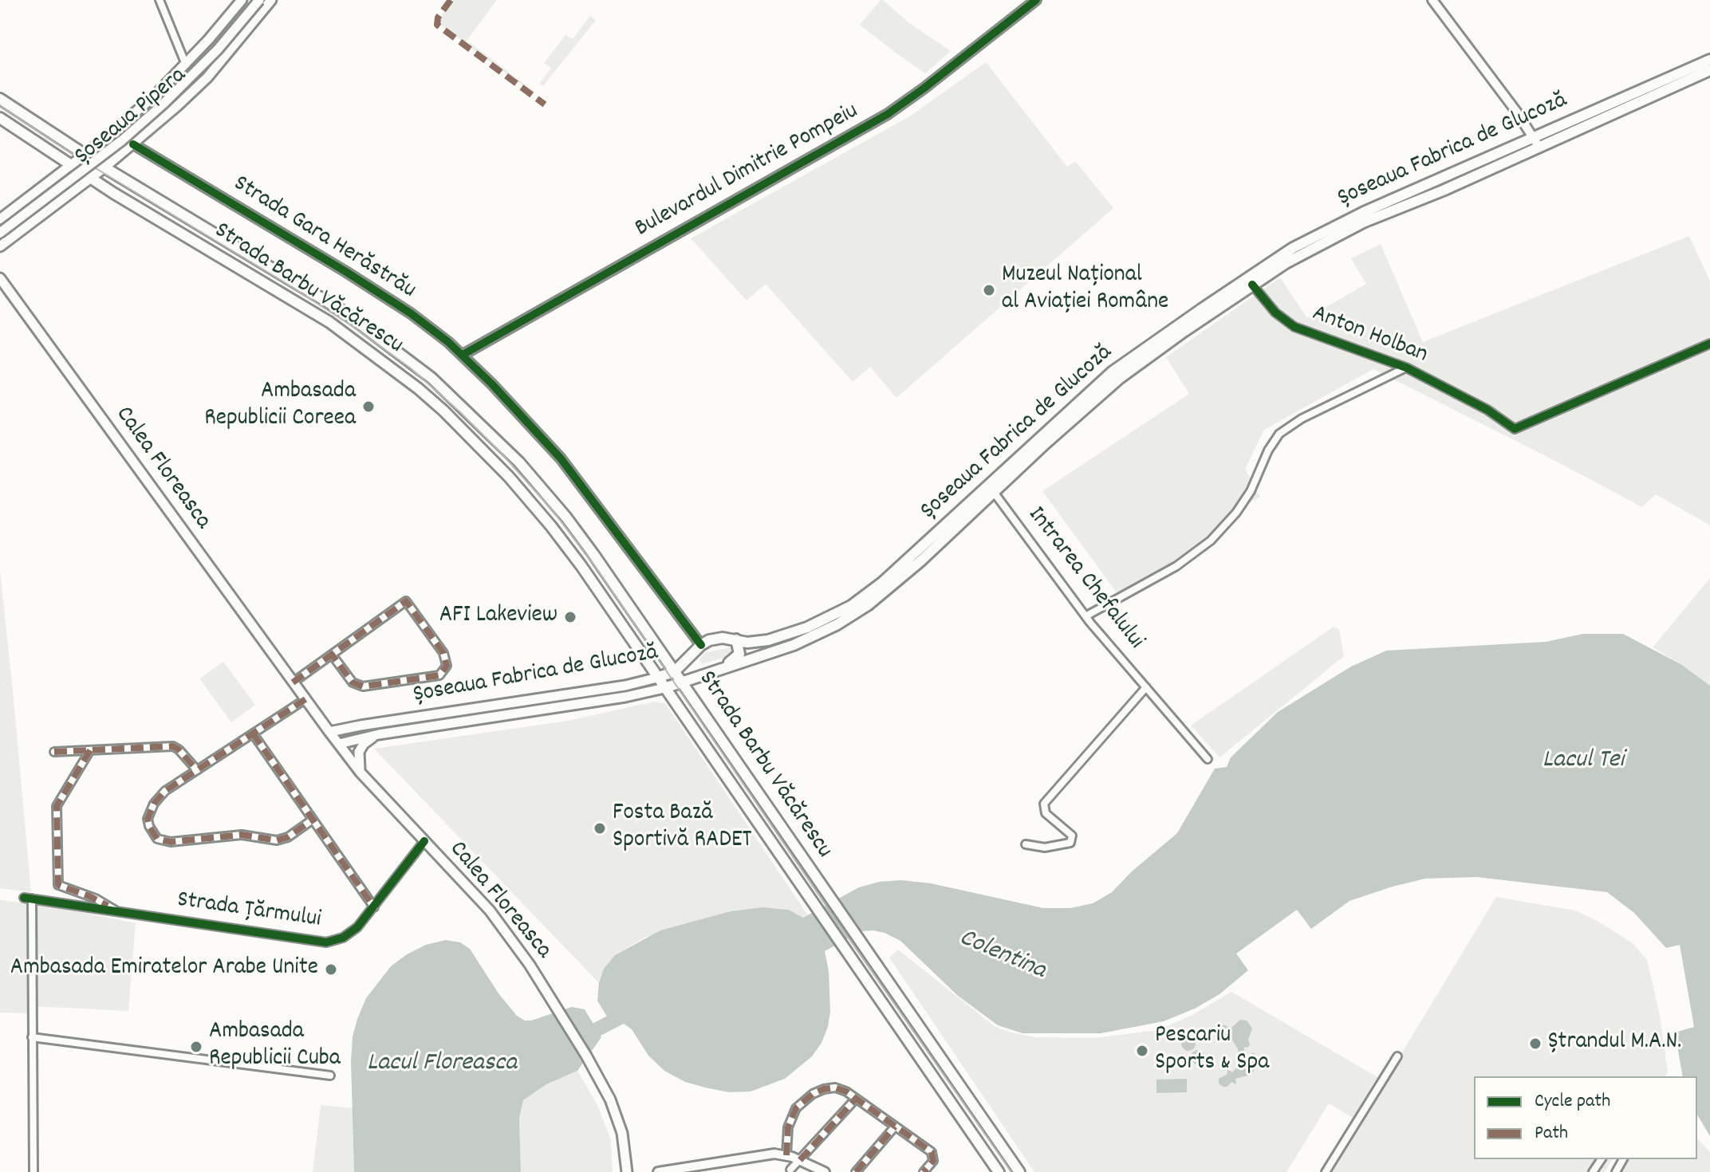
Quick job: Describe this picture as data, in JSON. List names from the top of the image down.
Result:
{
  "streets": {
    "main road": [
      "Șoseaua Pipera",
      "Șoseaua Fabrica de Glucoză",
      "Strada Barbu Văcărescu",
      "Calea Floreasca"
    ],
    "street": [
      "Bulevardul Dimitrie Pompeiu",
      "Strada Gara Herăstrău",
      "Anton Holban",
      "Intrarea Chefalului",
      "Strada Țărmului"
    ]
  },
  "crossings": [
    ["Șoseaua Pipera", "Strada Gara Herăstrău"],
    ["Șoseaua Pipera", "Strada Barbu Văcărescu"],
    ["Șoseaua Fabrica de Glucoză", "Strada Gara Herăstrău"],
    ["Șoseaua Fabrica de Glucoză", "Strada Barbu Văcărescu"],
    ["Șoseaua Fabrica de Glucoză", "Anton Holban"],
    ["Șoseaua Fabrica de Glucoză", "Calea Floreasca"],
    ["Șoseaua Fabrica de Glucoză", "Intrarea Chefalului"],
    ["Bulevardul Dimitrie Pompeiu", "Strada Gara Herăstrău"],
    ["Calea Floreasca", "Strada Țărmului"]
  ],
  "water": ["Lacul Tei", "Colentina", "Lacul Floreasca"],
  "places": [
    "Muzeul Național al Aviației Române",
    "Ambasada Republicii Coreea",
    "AFI Lakeview",
    "Fosta Bază Sportivă RADET",
    "Ambasada Emiratelor Arabe Unite",
    "Ștrandul M.A.N.",
    "Ambasada Republicii Cuba",
    "Pescariu Sports & Spa"
  ],
  "legend": ["Cycle path", "Path"]
}
